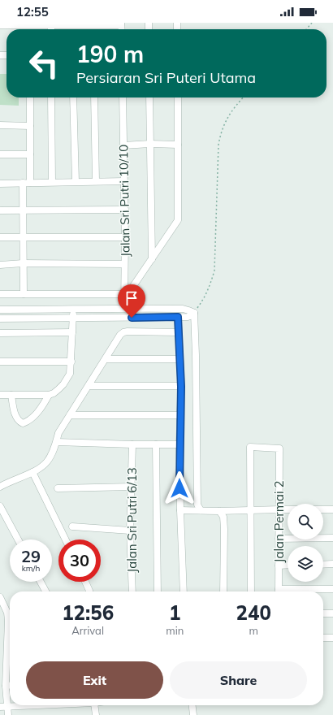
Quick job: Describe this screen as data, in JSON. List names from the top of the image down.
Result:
{
  "streets": {
    "street": ["Jalan Sri Putri 10/10", "Jalan Sri Putri 6/13", "Jalan Permai 2"]
  },
  "page": {
    "status": "12:55",
    "turn": ["190 m", "Persiaran Sri Puteri Utama"],
    "speed": "29 km/h",
    "limit": "30",
    "eta": [
      "12:56",
      "Arrival",
      "1",
      "min",
      "240",
      "m"
    ],
    "buttons": ["Exit", "Share"]
  }
}
